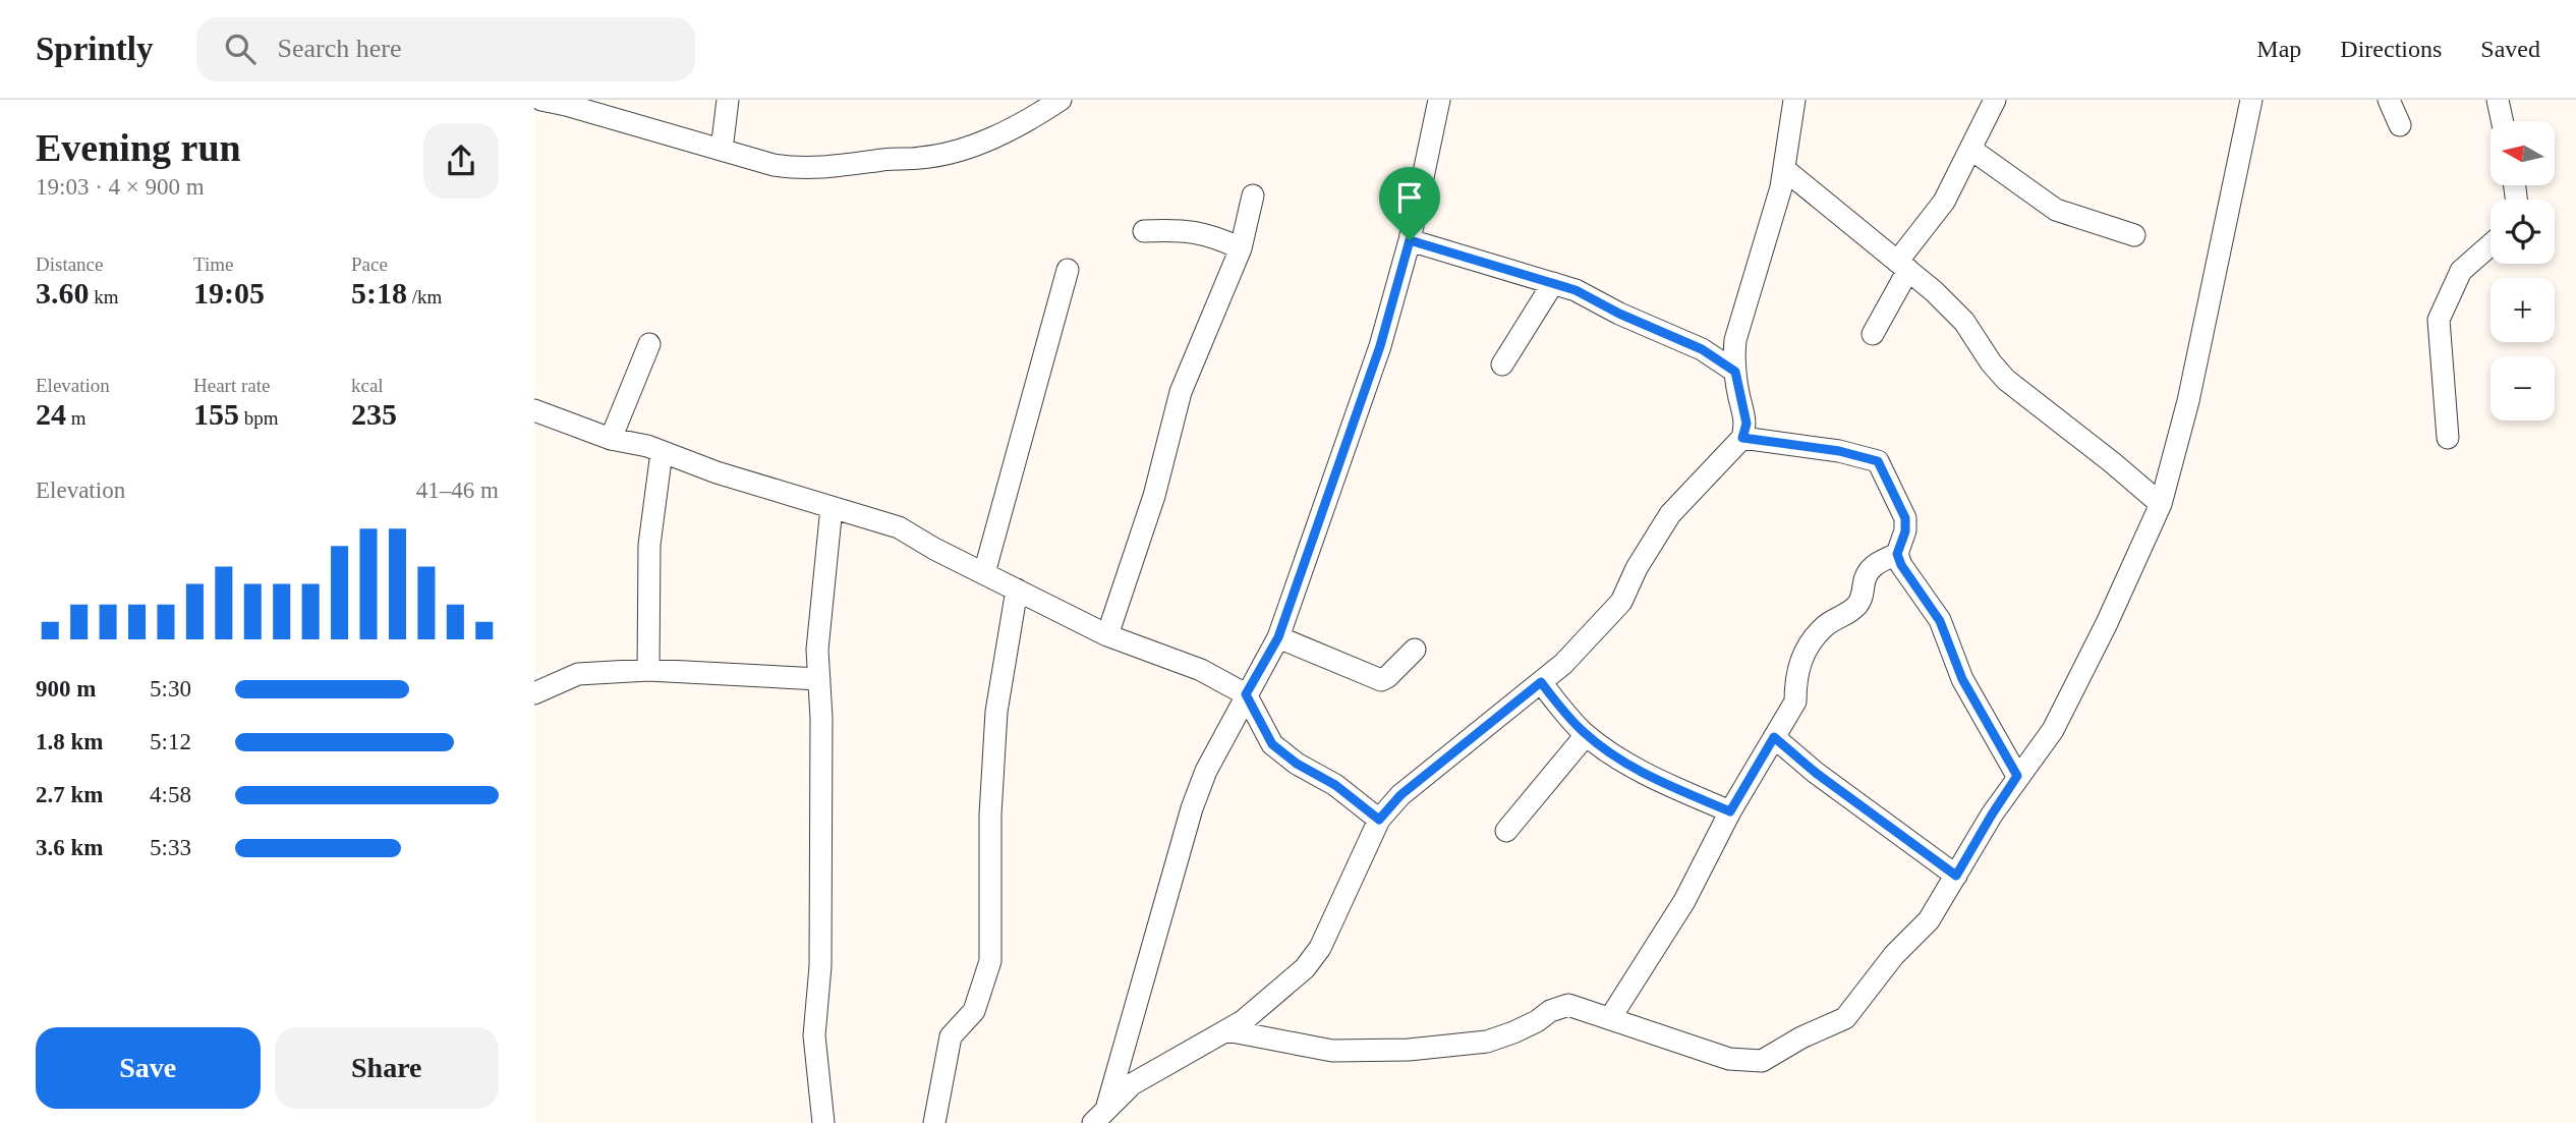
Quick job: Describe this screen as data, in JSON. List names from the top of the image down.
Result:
{
  "north": "left",
  "page": {
    "header": "Sprintly",
    "search": "Search here",
    "nav": ["Map", "Directions", "Saved"],
    "heading": ["Evening run", "19:03 · 4 × 900 m"],
    "map_buttons": ["+", "−"],
    "stats": [
      ["Distance", "3.60 km"],
      ["Time", "19:05"],
      ["Pace", "5:18 /km"],
      ["Elevation", "24 m"],
      ["Heart rate", "155 bpm"],
      ["kcal", "235"]
    ],
    "chart": ["Elevation", "41–46 m"],
    "list": [
      {
        "name": "900 m",
        "note": "5:30"
      },
      {
        "name": "1.8 km",
        "note": "5:12"
      },
      {
        "name": "2.7 km",
        "note": "4:58"
      },
      {
        "name": "3.6 km",
        "note": "5:33"
      }
    ],
    "buttons": ["Save", "Share"]
  }
}
